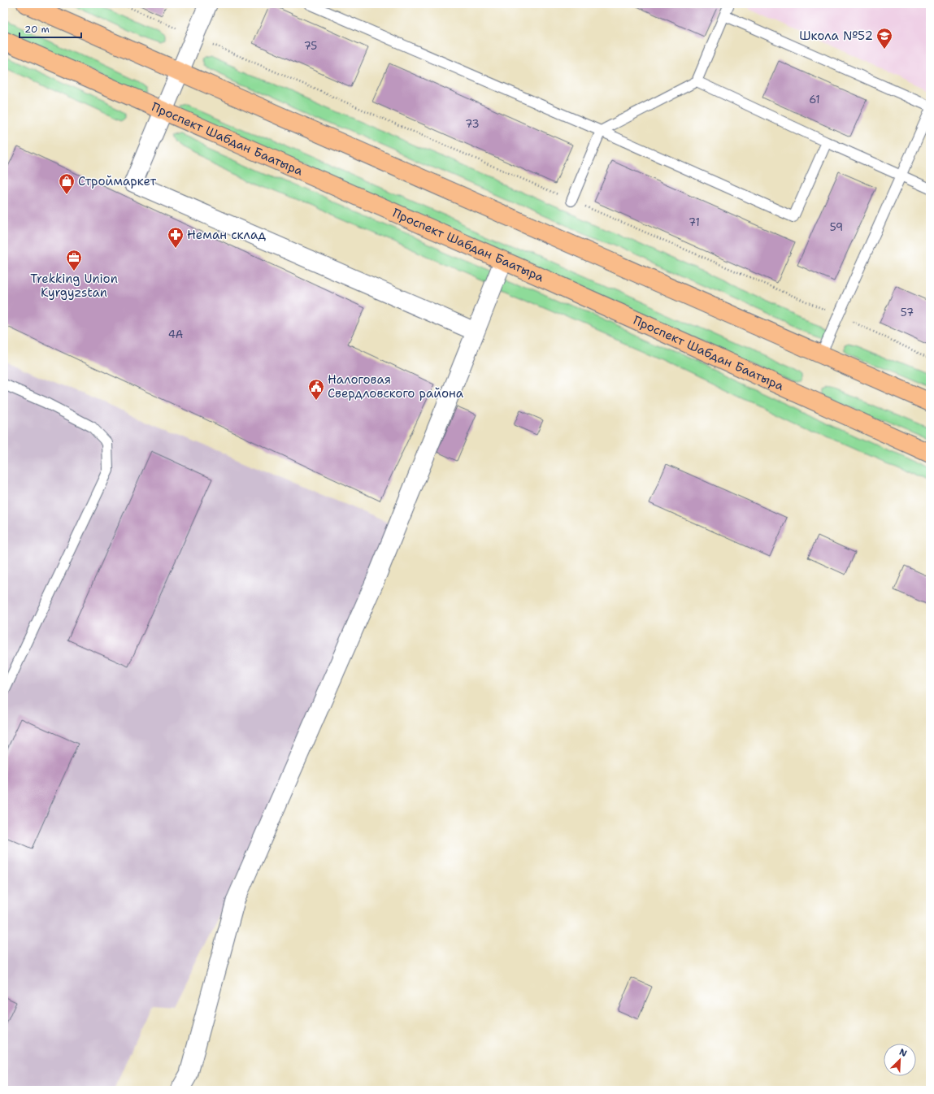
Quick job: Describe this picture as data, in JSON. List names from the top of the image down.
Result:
{
  "streets": {
    "main road": ["Проспект Шабдан Баатыра"]
  },
  "places": {
    "school or university": ["Школа №52"],
    "shop": ["Строймаркет"],
    "pharmacy": ["Неман склад"],
    "office": ["Trekking Union Kyrgyzstan"],
    "public building": ["Налоговая Свердловского района"]
  },
  "house_numbers": [
    "75",
    "61",
    "73",
    "71",
    "59",
    "57",
    "4А"
  ],
  "scale_bar": "20 m",
  "north": "top right"
}
